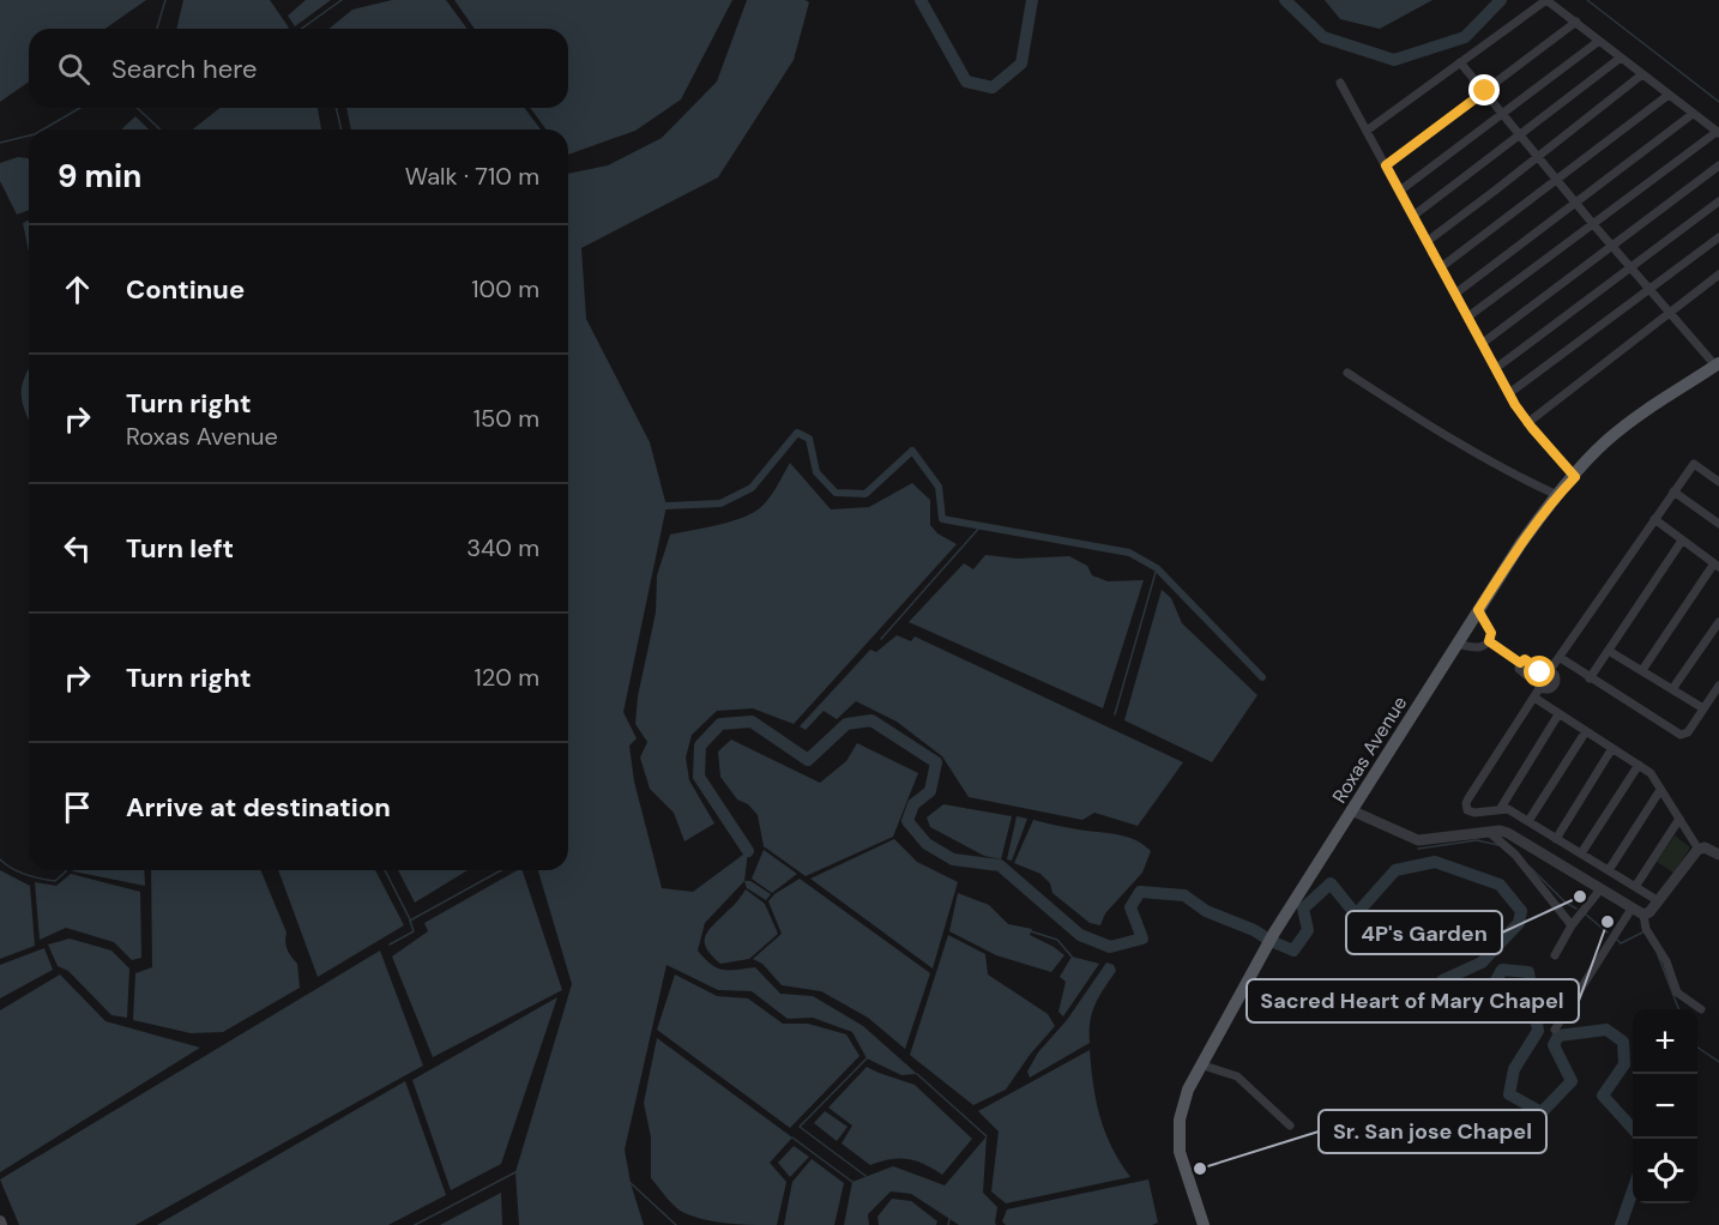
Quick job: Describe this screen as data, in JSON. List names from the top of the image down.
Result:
{
  "streets": {
    "main road": ["Roxas Avenue"]
  },
  "places": ["4P's Garden", "Sacred Heart of Mary Chapel", "Sr. San jose Chapel"],
  "page": {
    "search": "Search here",
    "heading": ["9 min", "Walk · 710 m"],
    "list": [
      ["Continue", "100 m"],
      ["Turn right", "Roxas Avenue", "150 m"],
      ["Turn left", "340 m"],
      ["Turn right", "120 m"],
      "Arrive at destination"
    ],
    "map_buttons": ["+", "−"]
  }
}
